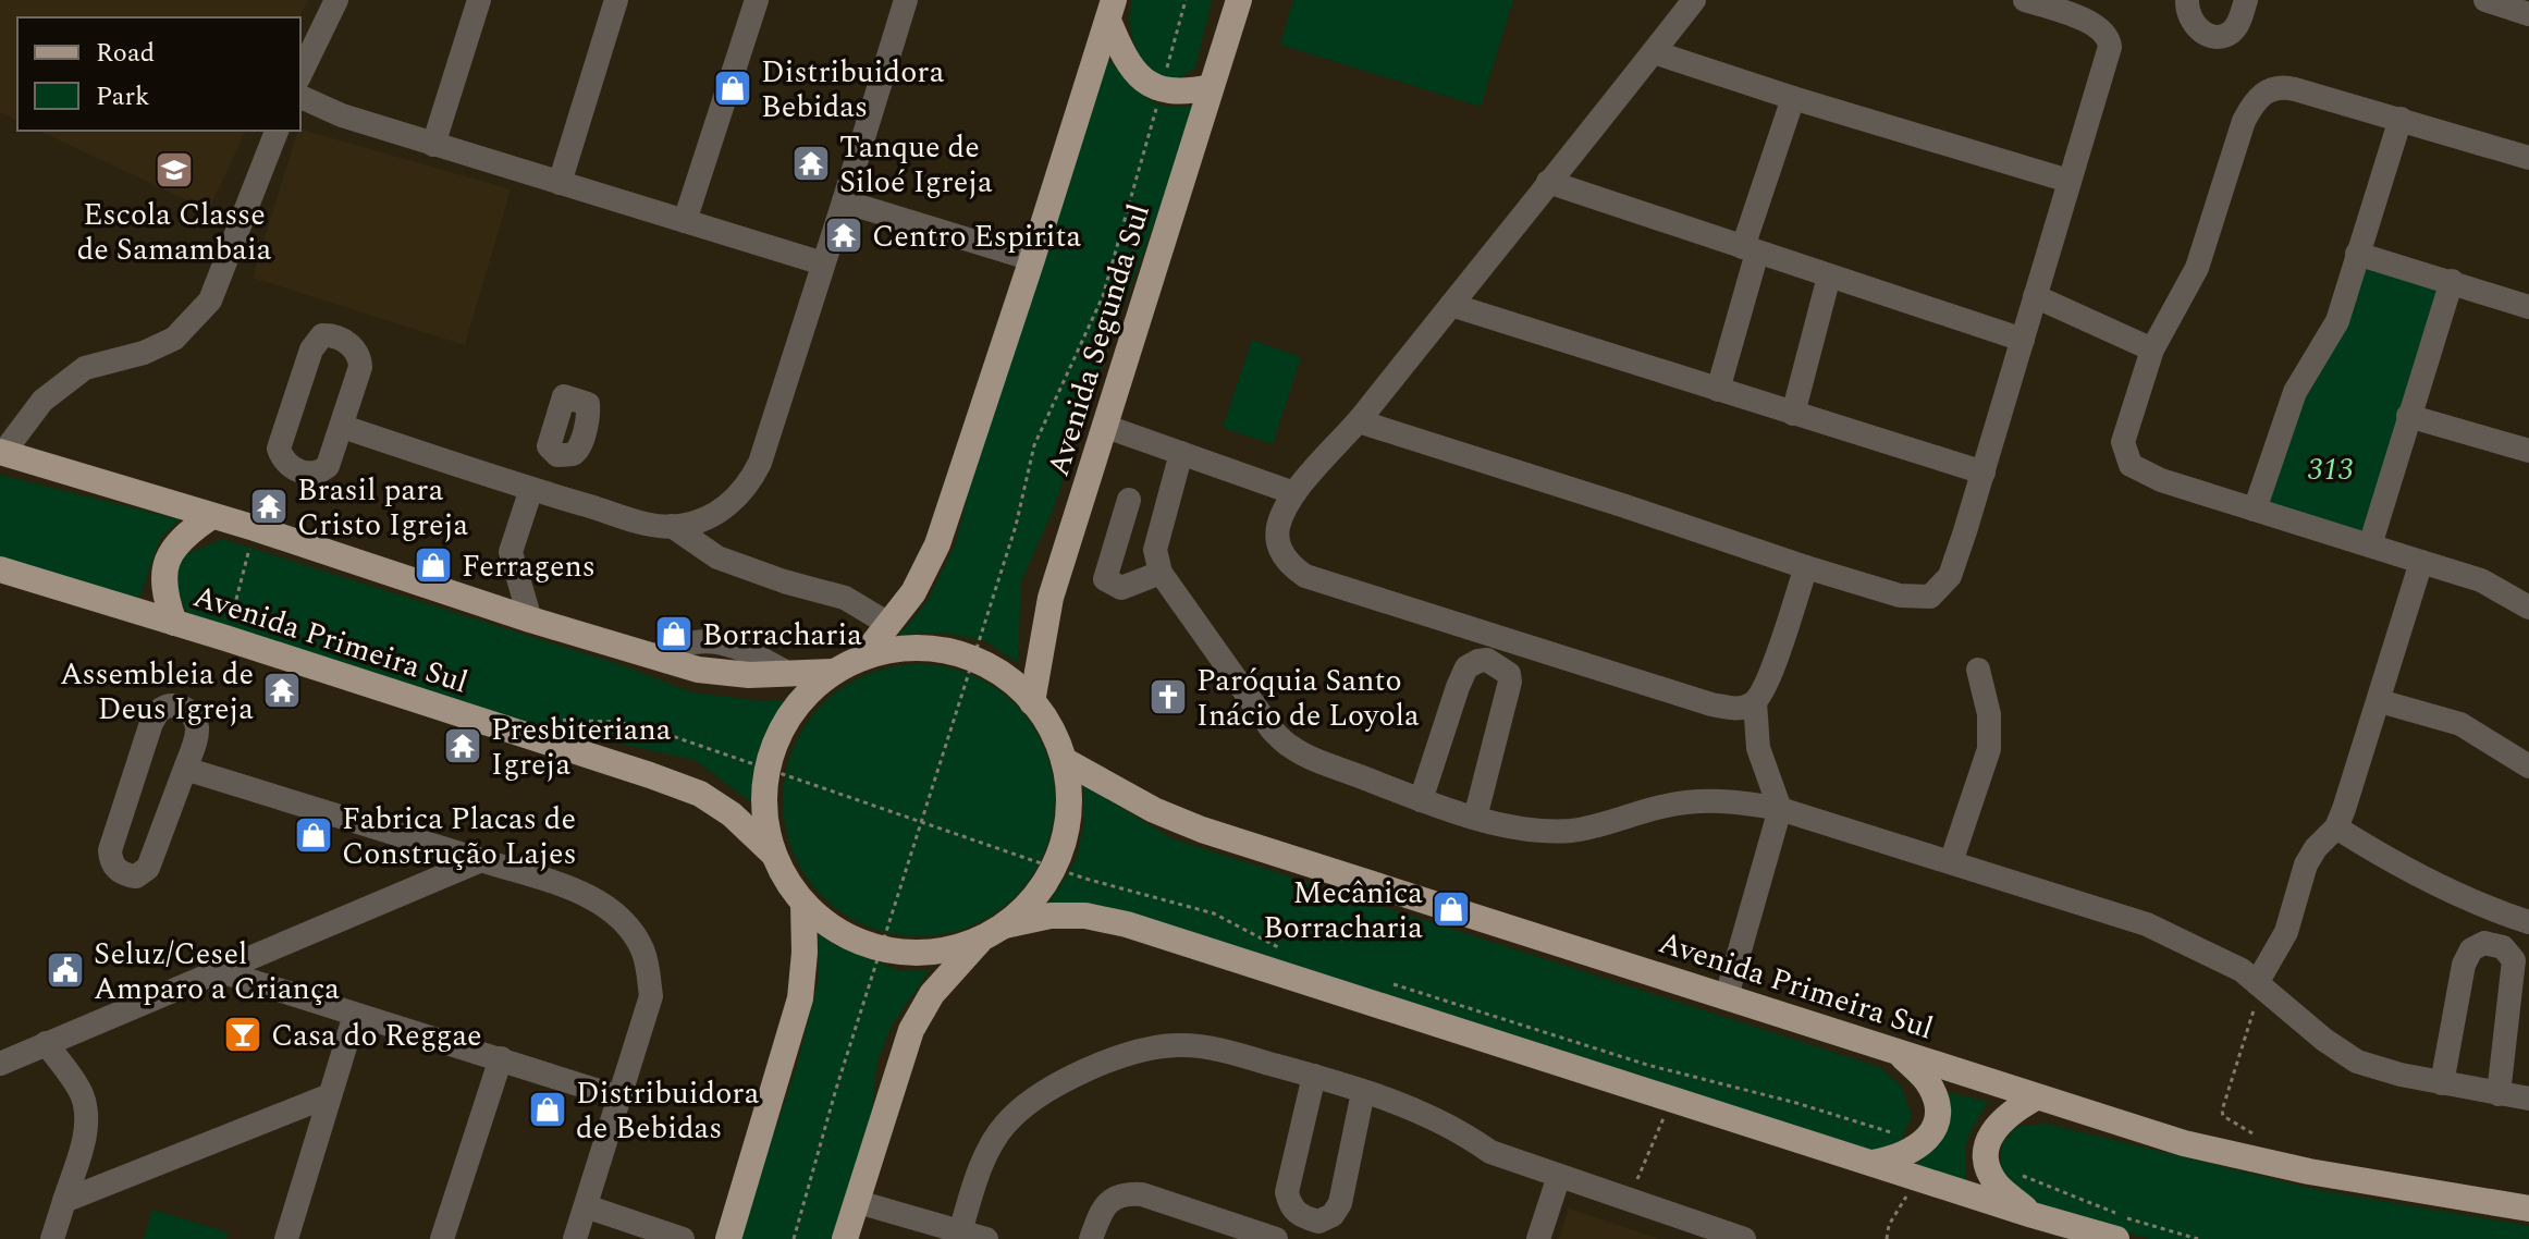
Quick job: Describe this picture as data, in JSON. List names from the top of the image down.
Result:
{
  "streets": {
    "main road": ["Avenida Segunda Sul", "Avenida Primeira Sul"]
  },
  "parks": ["313"],
  "places": {
    "shop": [
      "Distribuidora Bebidas",
      "Ferragens",
      "Borracharia",
      "Fabrica Placas de Construção Lajes",
      "Mecânica Borracharia",
      "Distribuidora de Bebidas"
    ],
    "temple": [
      "Tanque de Siloé Igreja",
      "Centro Espirita",
      "Brasil para Cristo Igreja",
      "Assembleia de Deus Igreja",
      "Presbiteriana Igreja"
    ],
    "school or university": ["Escola Classe de Samambaia"],
    "church": ["Paróquia Santo Inácio de Loyola"],
    "public building": ["Seluz/Cesel Amparo a Criança"],
    "bar": ["Casa do Reggae"]
  },
  "legend": ["Road", "Park"]
}
